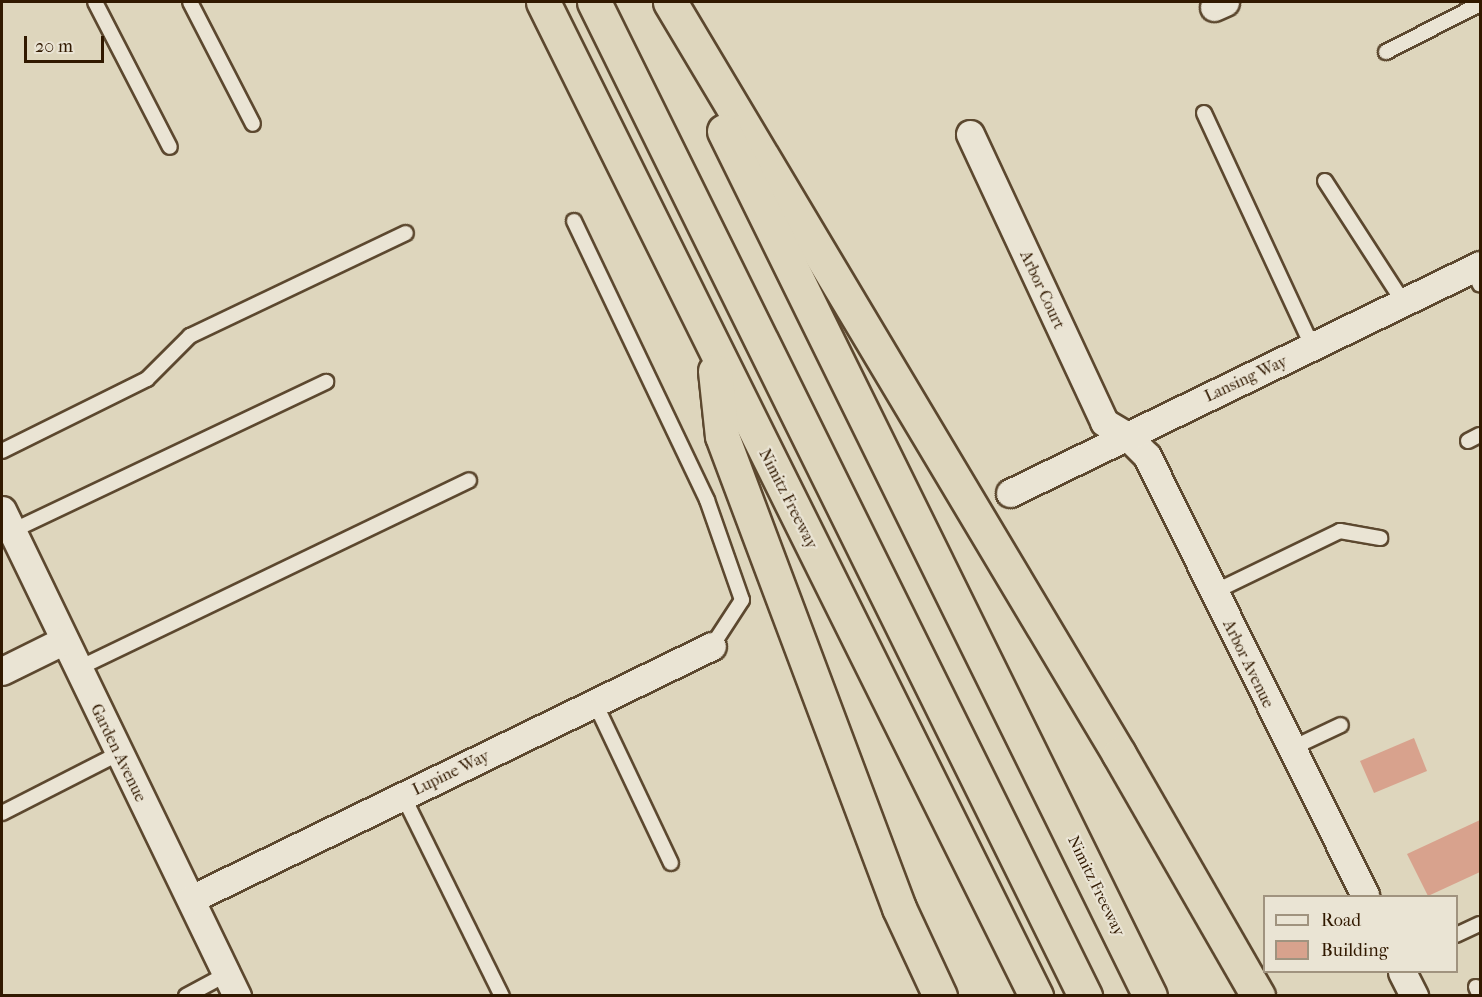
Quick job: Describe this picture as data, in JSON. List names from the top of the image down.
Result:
{
  "streets": {
    "highway": ["Nimitz Freeway"],
    "street": [
      "Arbor Court",
      "Lansing Way",
      "Arbor Avenue",
      "Garden Avenue",
      "Lupine Way"
    ]
  },
  "crossings": [
    ["Arbor Court", "Lansing Way"],
    ["Arbor Court", "Arbor Avenue"],
    ["Lansing Way", "Arbor Avenue"],
    ["Garden Avenue", "Lupine Way"]
  ],
  "legend": ["Road", "Building"],
  "scale_bar": "20 m"
}
